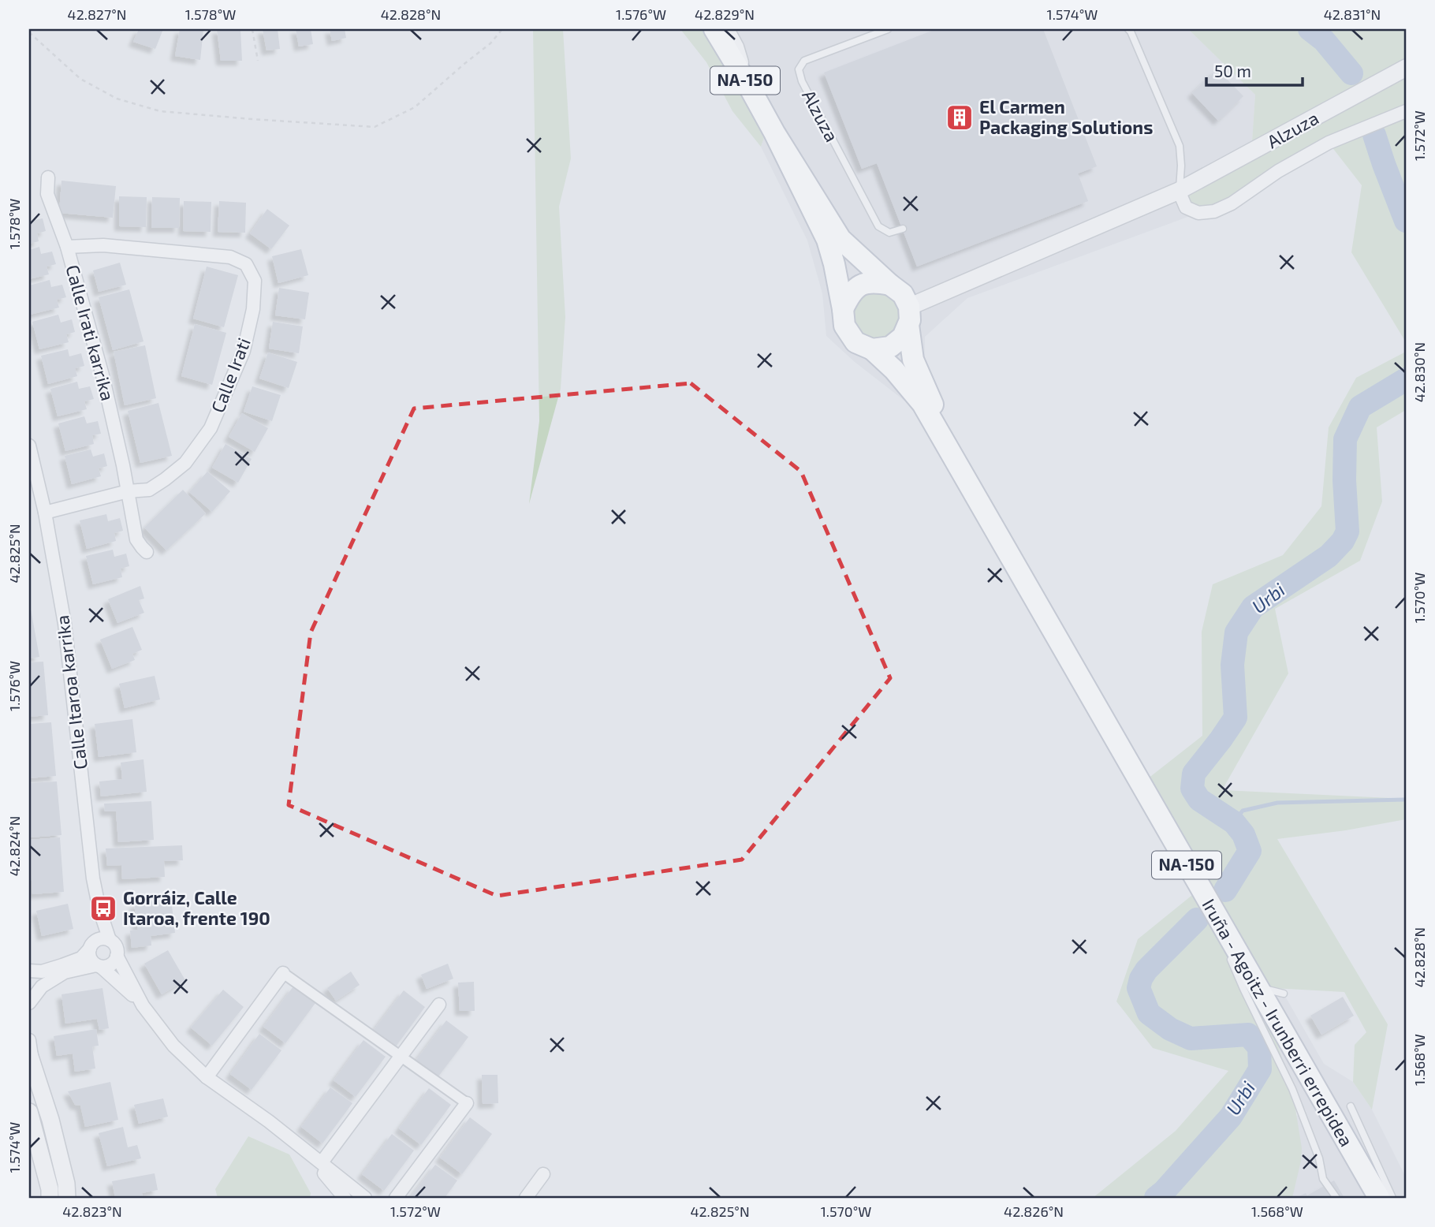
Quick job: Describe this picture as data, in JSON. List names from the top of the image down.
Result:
{
  "streets": {
    "main road": ["NA-150", "Iruña - Agoitz - Irunberri errepidea"],
    "street": [
      "Alzuza",
      "Calle Irati karrika",
      "Calle Irati",
      "Calle Itaroa karrika"
    ]
  },
  "crossings": [
    ["Calle Irati karrika", "Calle Irati"],
    ["Calle Irati", "Calle Itaroa karrika"]
  ],
  "water": ["Urbi"],
  "places": {
    "building": ["El Carmen Packaging Solutions"],
    "bus stop": ["Gorráiz, Calle Itaroa, frente 190"]
  },
  "scale_bar": "50 m",
  "coordinates": [
    "42.827°N",
    "1.578°W",
    "42.828°N",
    "1.576°W",
    "42.829°N",
    "1.574°W",
    "42.831°N",
    "1.572°W",
    "42.830°N",
    "42.825°N",
    "1.570°W",
    "42.824°N",
    "1.568°W",
    "42.823°N",
    "42.826°N"
  ]
}
